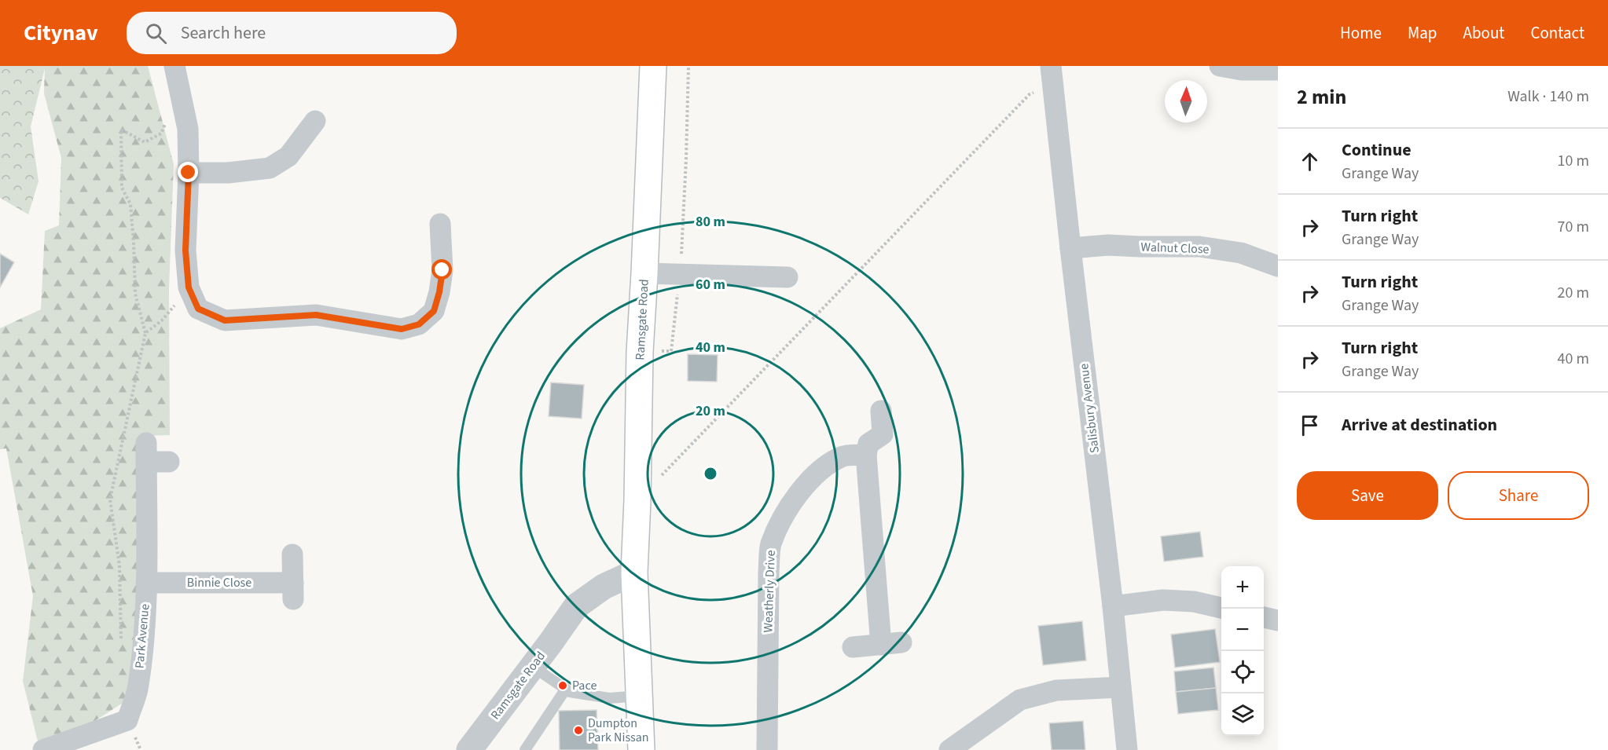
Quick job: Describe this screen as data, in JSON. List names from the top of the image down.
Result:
{
  "streets": {
    "main road": ["Ramsgate Road"],
    "street": [
      "Walnut Close",
      "Salisbury Avenue",
      "Binnie Close",
      "Weatherly Drive",
      "Park Avenue"
    ]
  },
  "crossings": [
    ["Walnut Close", "Salisbury Avenue"],
    ["Binnie Close", "Park Avenue"]
  ],
  "places": ["Pace", "Dumpton Park Nissan"],
  "north": "top",
  "page": {
    "header": "Citynav",
    "search": "Search here",
    "nav": [
      "Home",
      "Map",
      "About",
      "Contact"
    ],
    "heading": ["2 min", "Walk · 140 m"],
    "list": [
      ["Continue", "Grange Way", "10 m"],
      ["Turn right", "Grange Way", "70 m"],
      ["Turn right", "Grange Way", "20 m"],
      ["Turn right", "Grange Way", "40 m"],
      "Arrive at destination"
    ],
    "buttons": ["Save", "Share"],
    "map_buttons": ["+", "−"]
  },
  "rings": [
    "80 m",
    "60 m",
    "40 m",
    "20 m"
  ]
}
